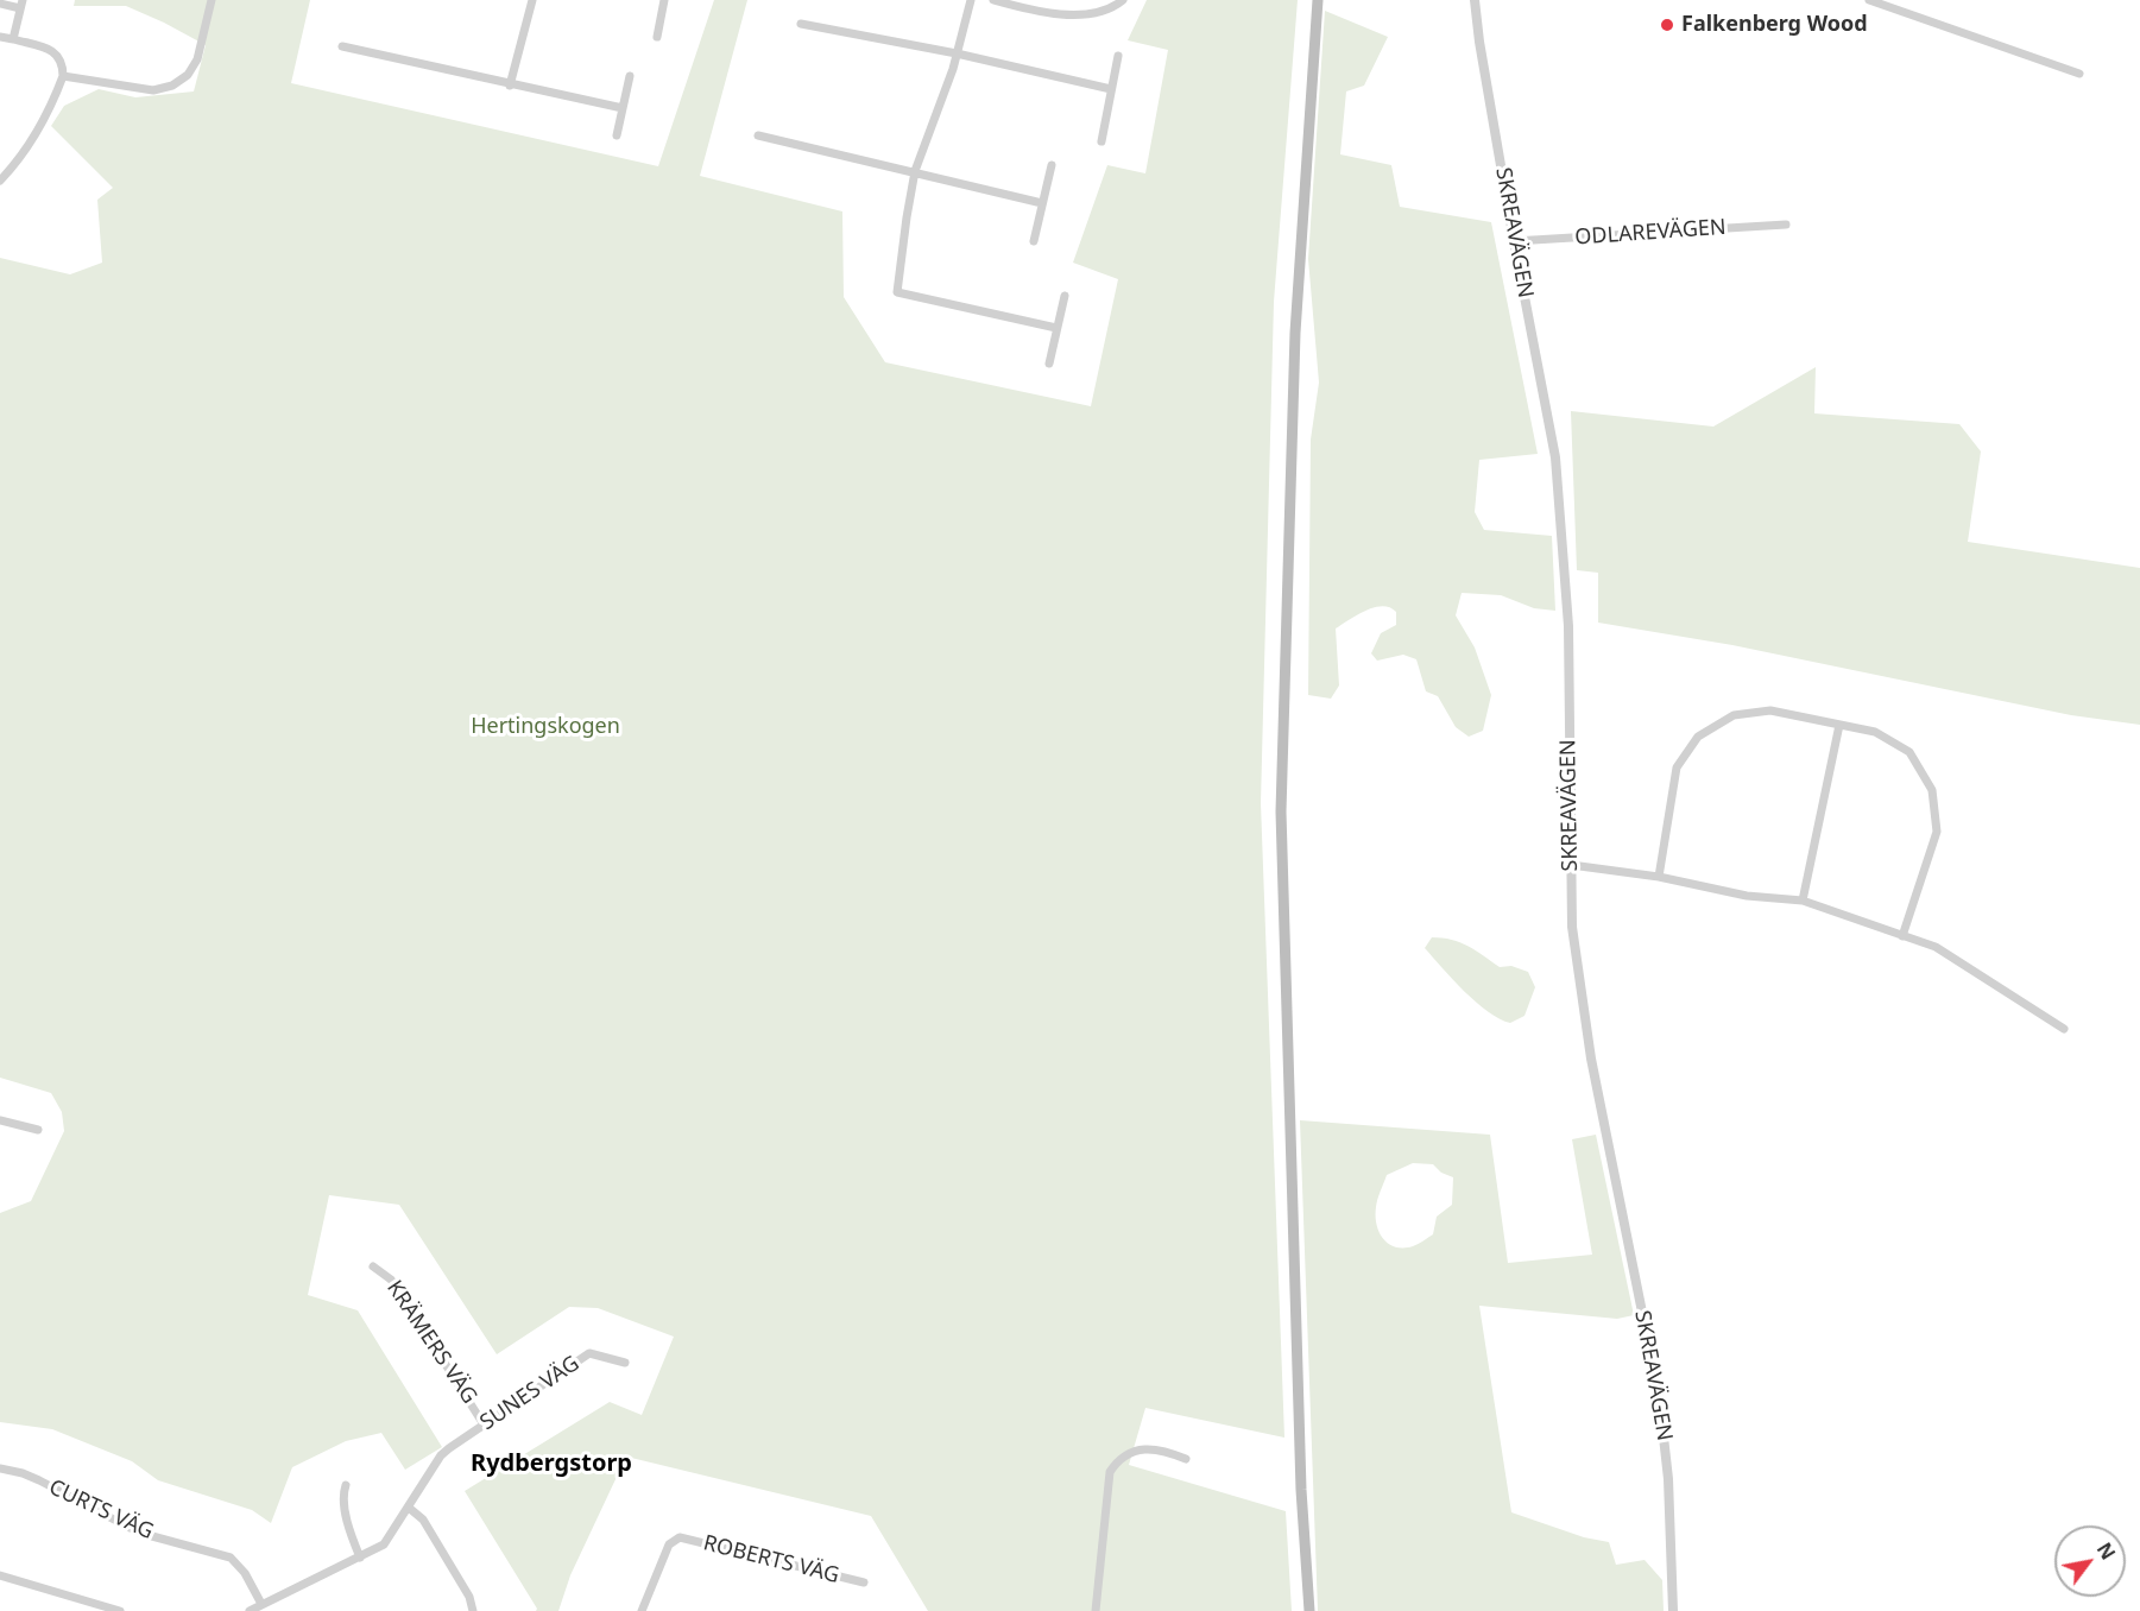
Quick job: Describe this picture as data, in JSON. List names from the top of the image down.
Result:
{
  "streets": {
    "street": [
      "SKREAVÄGEN",
      "ODLAREVÄGEN",
      "KRÄMERS VÄG",
      "SUNES VÄG",
      "CURTS VÄG",
      "ROBERTS VÄG"
    ]
  },
  "crossings": [
    ["SKREAVÄGEN", "ODLAREVÄGEN"],
    ["KRÄMERS VÄG", "SUNES VÄG"],
    ["SUNES VÄG", "CURTS VÄG"]
  ],
  "districts": ["Rydbergstorp"],
  "parks": ["Hertingskogen"],
  "places": ["Falkenberg Wood"],
  "north": "top right"
}
